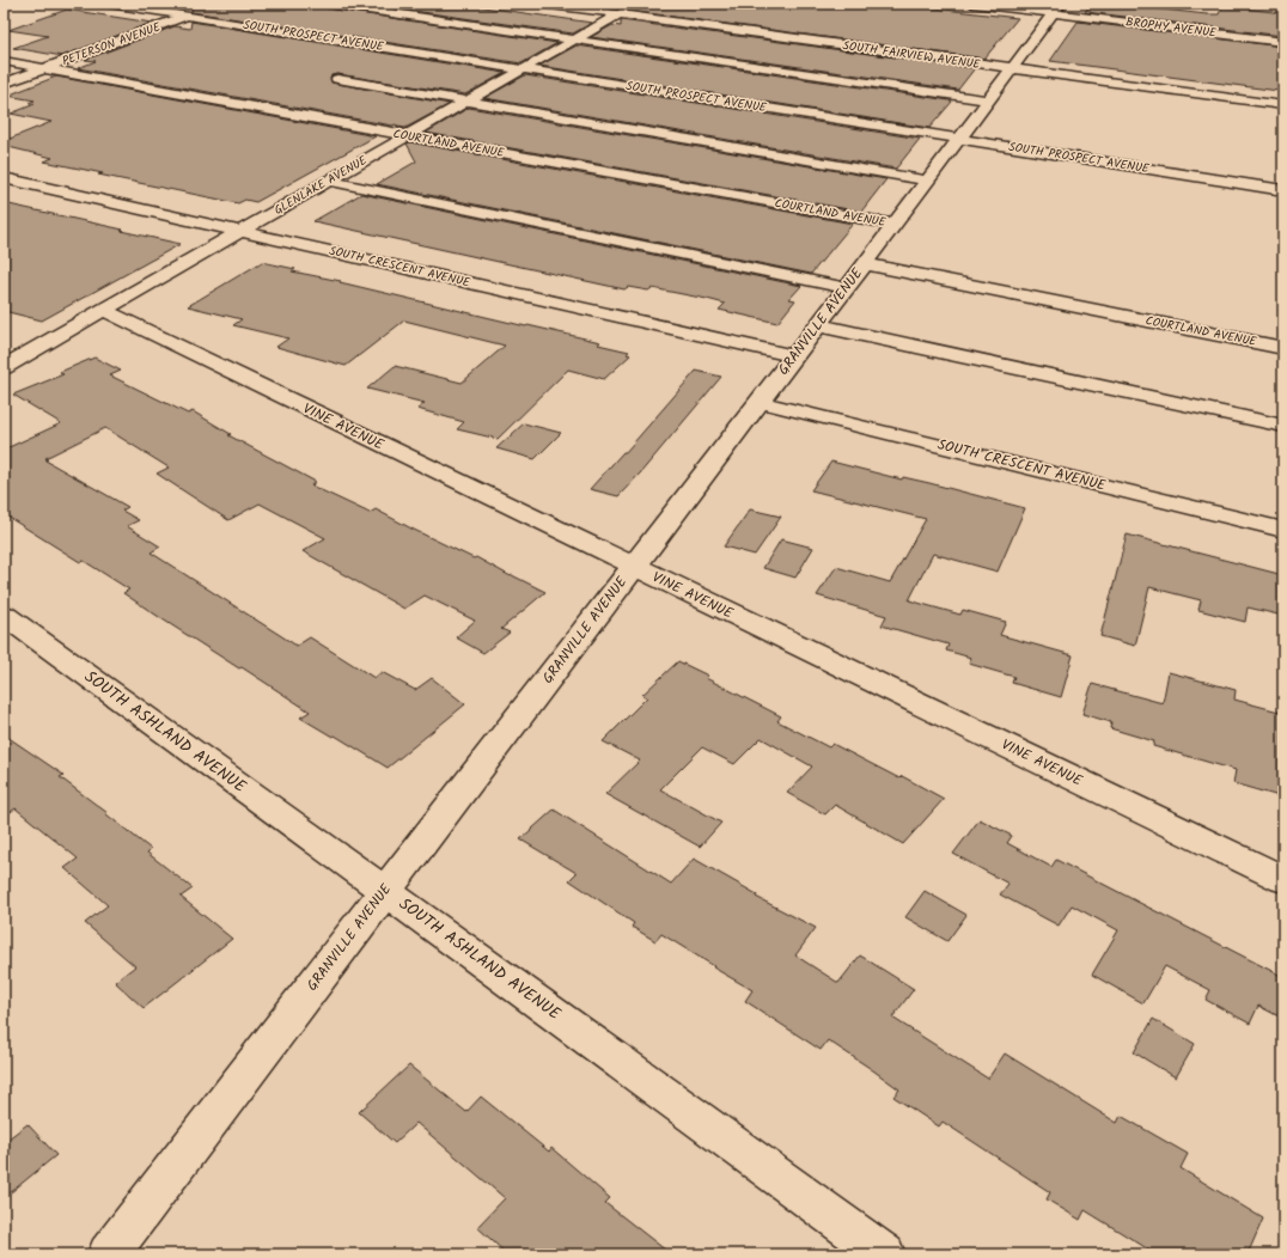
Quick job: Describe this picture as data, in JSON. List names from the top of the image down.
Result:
{
  "streets": {
    "street": [
      "BROPHY AVENUE",
      "SOUTH PROSPECT AVENUE",
      "PETERSON AVENUE",
      "SOUTH FAIRVIEW AVENUE",
      "COURTLAND AVENUE",
      "GLENLAKE AVENUE",
      "SOUTH CRESCENT AVENUE",
      "GRANVILLE AVENUE",
      "VINE AVENUE",
      "SOUTH ASHLAND AVENUE"
    ]
  },
  "crossings": [
    ["BROPHY AVENUE", "GRANVILLE AVENUE"],
    ["SOUTH PROSPECT AVENUE", "PETERSON AVENUE"],
    ["SOUTH PROSPECT AVENUE", "GLENLAKE AVENUE"],
    ["SOUTH PROSPECT AVENUE", "GRANVILLE AVENUE"],
    ["PETERSON AVENUE", "COURTLAND AVENUE"],
    ["SOUTH FAIRVIEW AVENUE", "GLENLAKE AVENUE"],
    ["SOUTH FAIRVIEW AVENUE", "GRANVILLE AVENUE"],
    ["COURTLAND AVENUE", "GLENLAKE AVENUE"],
    ["COURTLAND AVENUE", "GRANVILLE AVENUE"],
    ["GLENLAKE AVENUE", "SOUTH CRESCENT AVENUE"],
    ["GLENLAKE AVENUE", "VINE AVENUE"],
    ["SOUTH CRESCENT AVENUE", "GRANVILLE AVENUE"],
    ["GRANVILLE AVENUE", "VINE AVENUE"],
    ["GRANVILLE AVENUE", "SOUTH ASHLAND AVENUE"]
  ]
}
